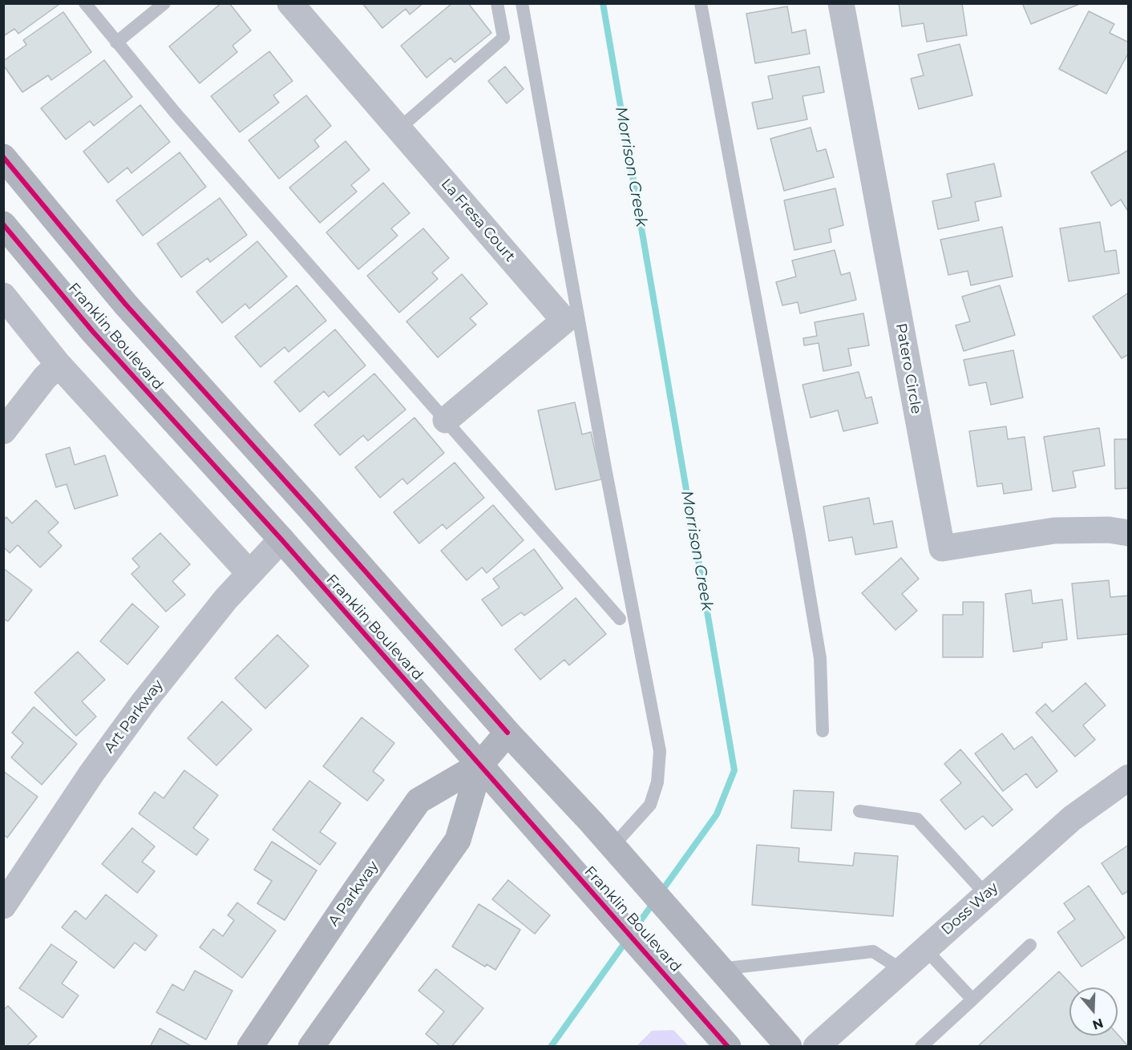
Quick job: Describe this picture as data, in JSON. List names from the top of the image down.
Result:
{
  "streets": {
    "main road": ["Franklin Boulevard", "A Parkway"],
    "street": [
      "La Fresa Court",
      "Patero Circle",
      "Art Parkway",
      "Doss Way"
    ]
  },
  "crossings": [
    ["Franklin Boulevard", "Art Parkway"],
    ["Franklin Boulevard", "A Parkway"]
  ],
  "water": ["Morrison Creek"],
  "north": "bottom"
}
